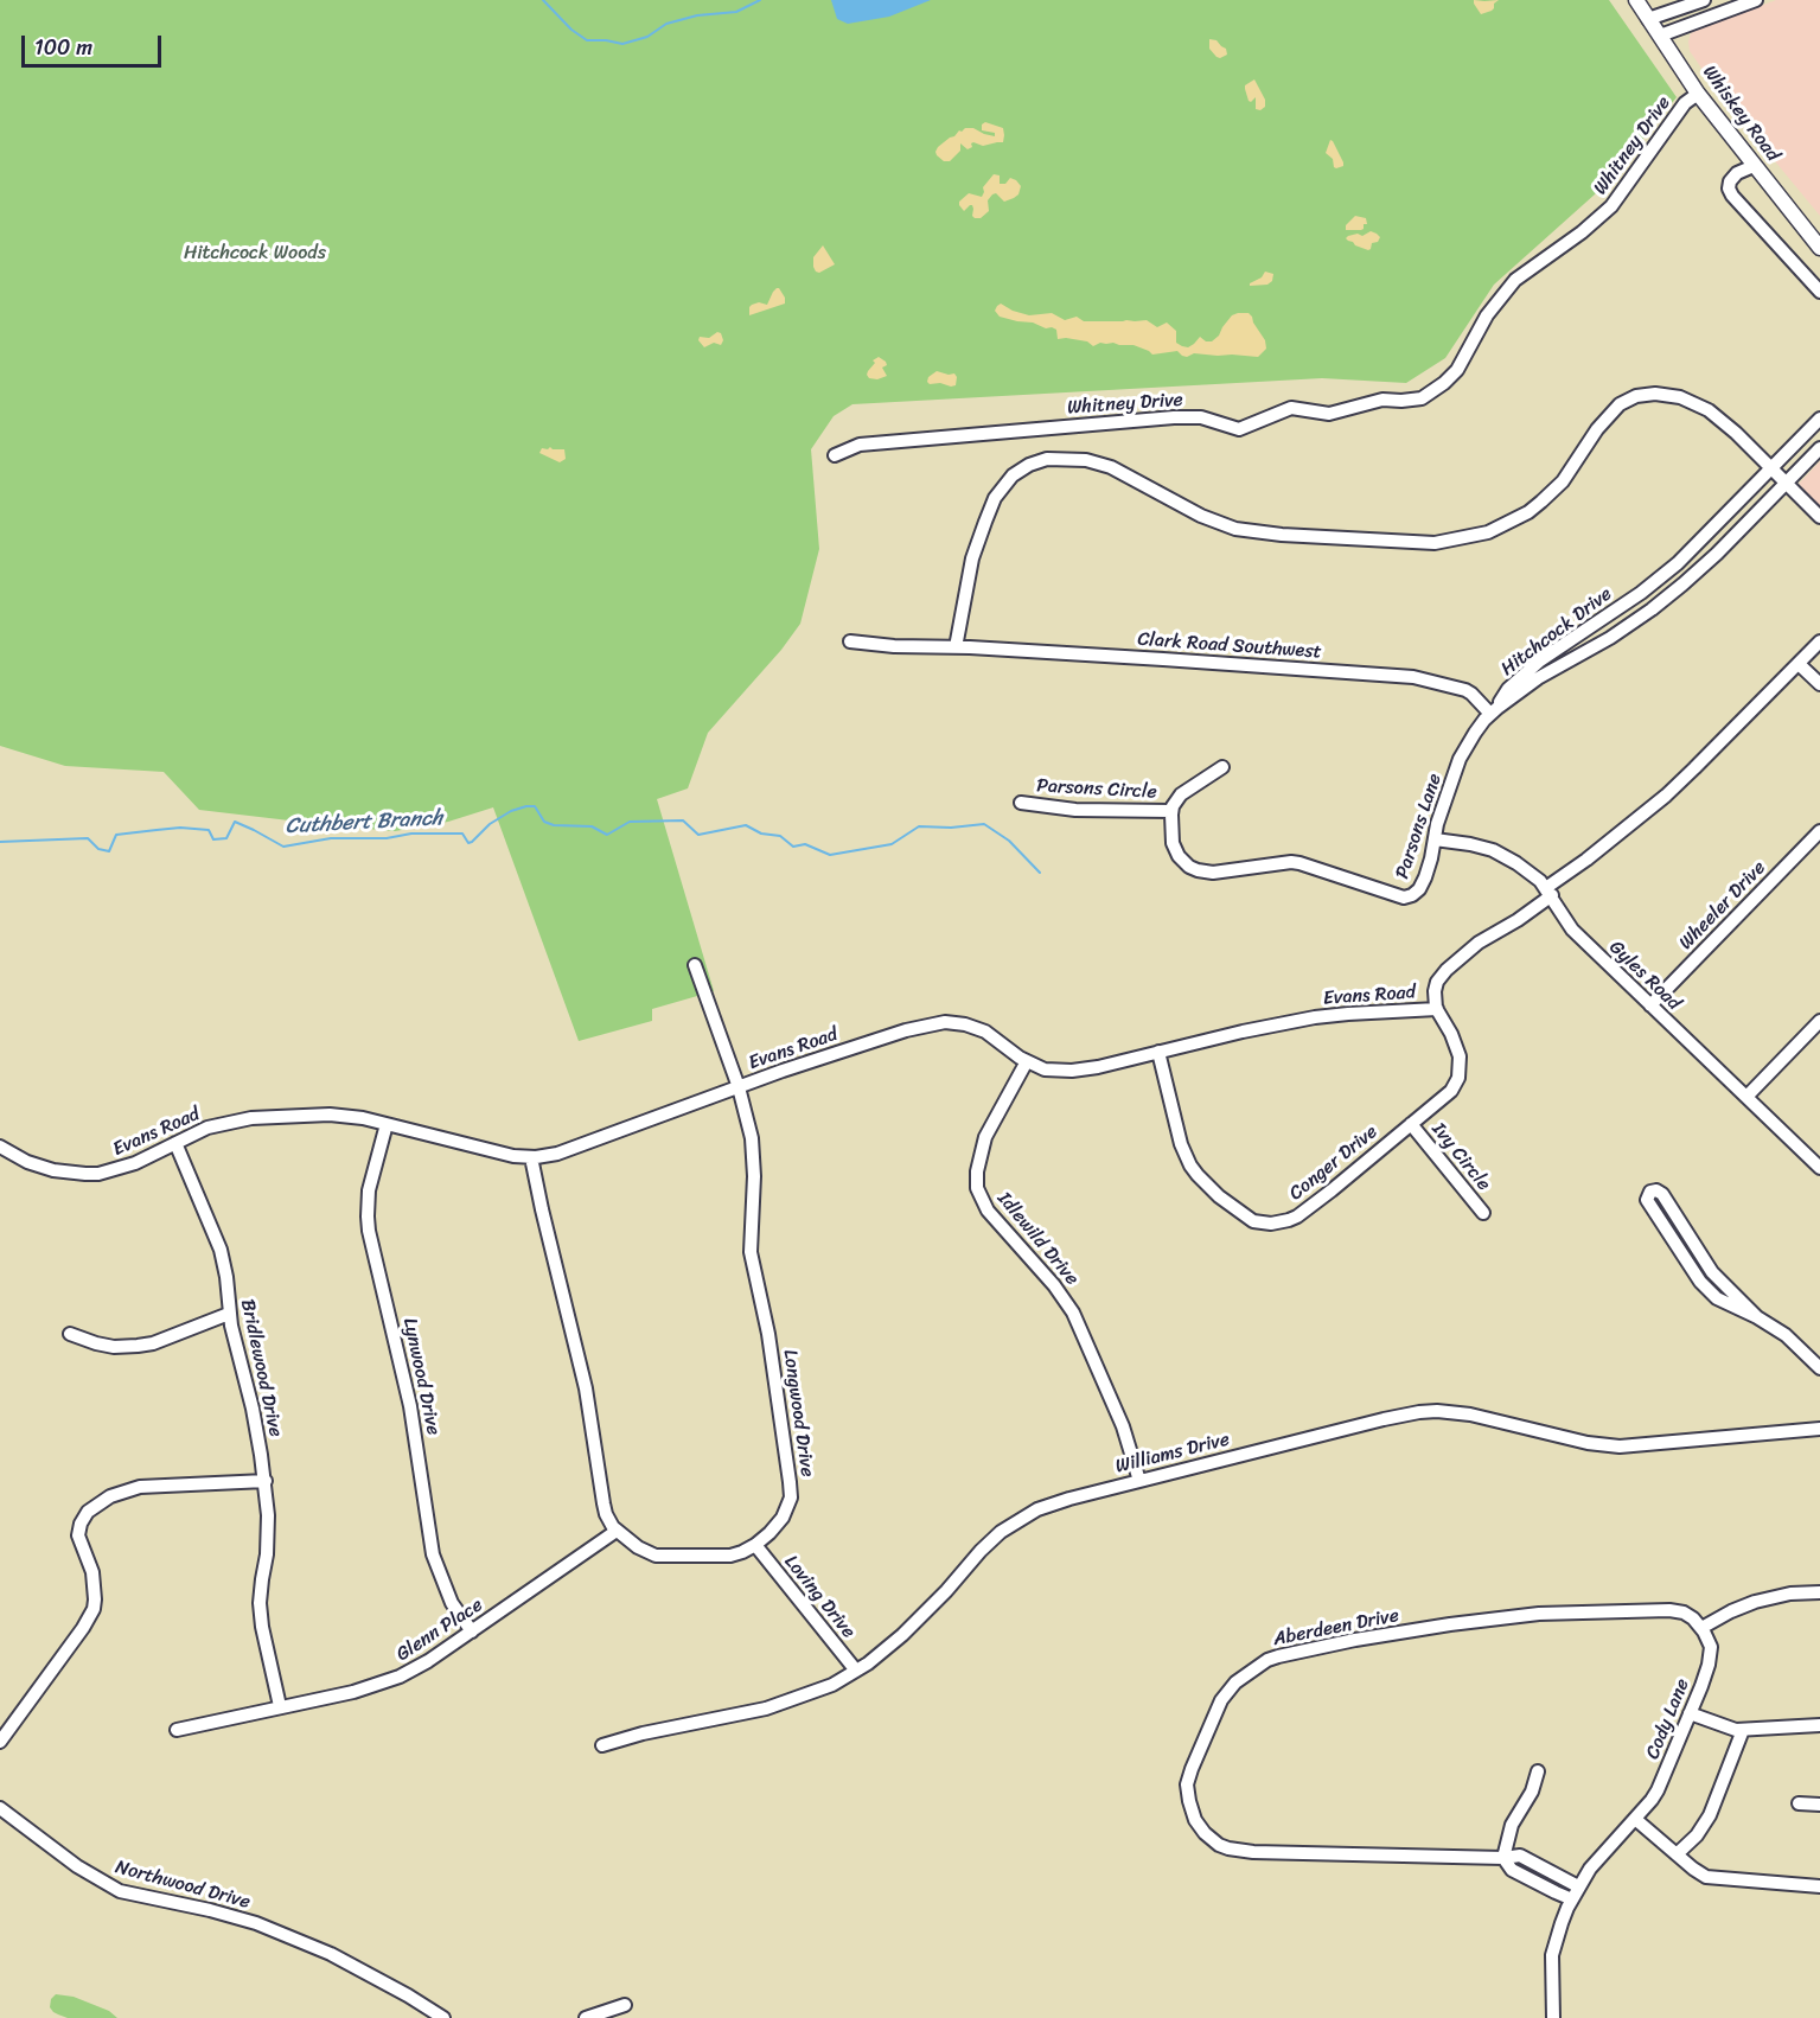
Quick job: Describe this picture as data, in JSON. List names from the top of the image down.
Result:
{
  "streets": {
    "main road": ["Whiskey Road"],
    "street": [
      "Whitney Drive",
      "Hitchcock Drive",
      "Clark Road Southwest",
      "Parsons Circle",
      "Parsons Lane",
      "Wheeler Drive",
      "Gyles Road",
      "Evans Road",
      "Ivy Circle",
      "Conger Drive",
      "Idlewild Drive",
      "Bridlewood Drive",
      "Lynwood Drive",
      "Longwood Drive",
      "Williams Drive",
      "Loving Drive",
      "Aberdeen Drive",
      "Glenn Place",
      "Cody Lane",
      "Northwood Drive"
    ]
  },
  "crossings": [
    ["Whiskey Road", "Whitney Drive"],
    ["Hitchcock Drive", "Clark Road Southwest"],
    ["Hitchcock Drive", "Parsons Lane"],
    ["Clark Road Southwest", "Parsons Lane"],
    ["Parsons Circle", "Parsons Lane"],
    ["Parsons Lane", "Gyles Road"],
    ["Wheeler Drive", "Gyles Road"],
    ["Gyles Road", "Evans Road"],
    ["Evans Road", "Conger Drive"],
    ["Evans Road", "Idlewild Drive"],
    ["Evans Road", "Bridlewood Drive"],
    ["Evans Road", "Lynwood Drive"],
    ["Evans Road", "Longwood Drive"],
    ["Ivy Circle", "Conger Drive"],
    ["Idlewild Drive", "Williams Drive"],
    ["Bridlewood Drive", "Glenn Place"],
    ["Lynwood Drive", "Glenn Place"],
    ["Longwood Drive", "Loving Drive"],
    ["Williams Drive", "Loving Drive"],
    ["Aberdeen Drive", "Cody Lane"]
  ],
  "water": ["Cuthbert Branch"],
  "parks": ["Hitchcock Woods"],
  "scale_bar": "100 m"
}
